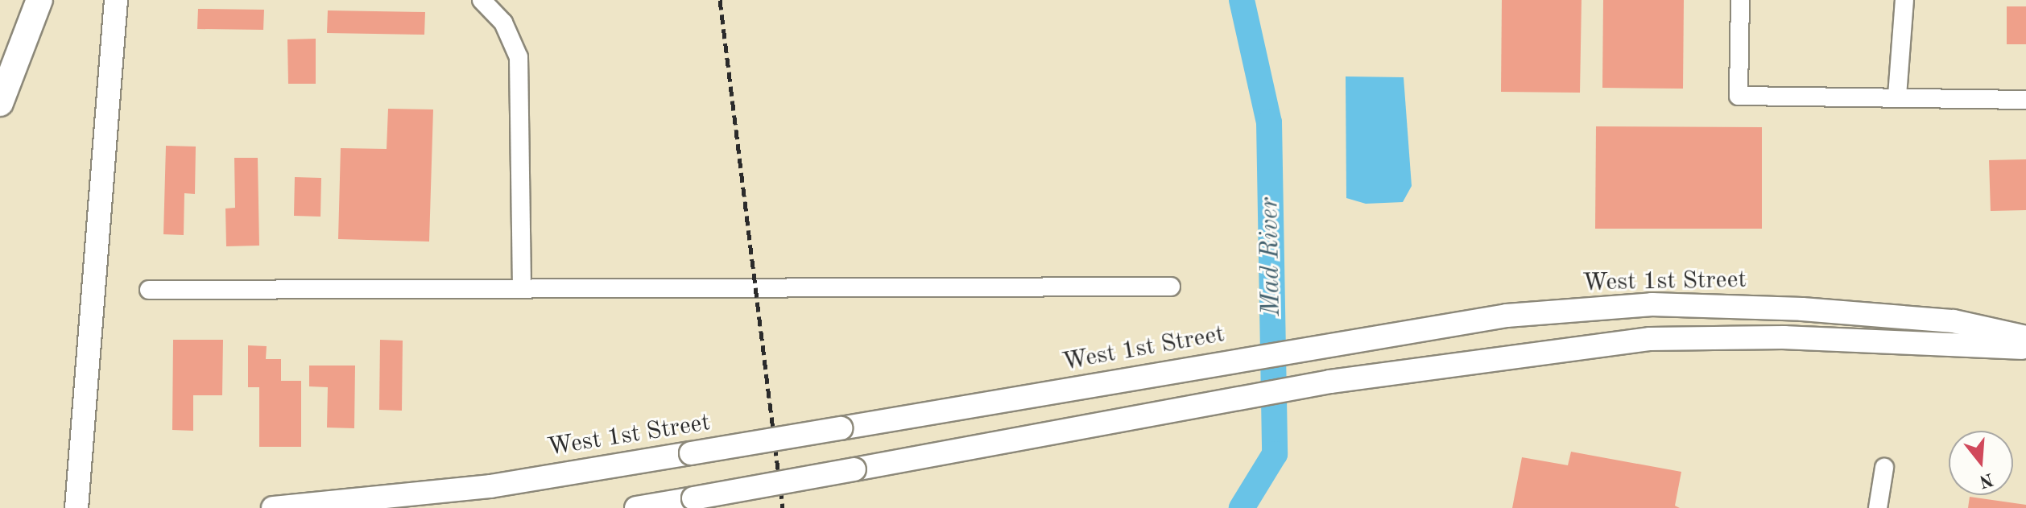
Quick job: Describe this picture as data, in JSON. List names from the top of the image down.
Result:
{
  "streets": {
    "main road": ["West 1st Street"]
  },
  "water": ["Mad River"],
  "north": "bottom"
}
